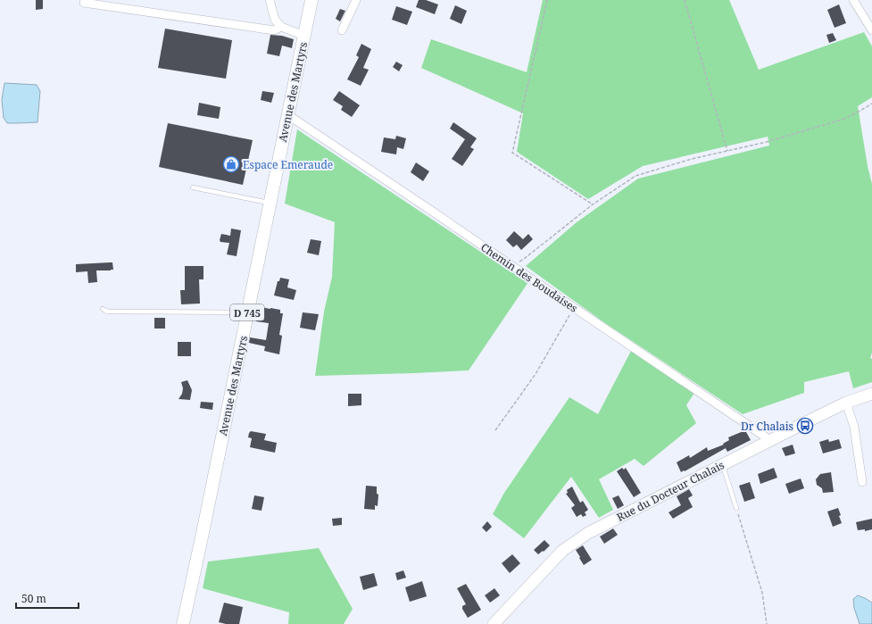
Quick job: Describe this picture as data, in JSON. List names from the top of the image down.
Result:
{
  "streets": {
    "main road": ["Avenue des Martyrs", "D 745", "Rue du Docteur Chalais"],
    "street": ["Chemin des Boudaises"]
  },
  "crossings": [
    ["Avenue des Martyrs", "Chemin des Boudaises"],
    ["Chemin des Boudaises", "Rue du Docteur Chalais"]
  ],
  "places": {
    "shop": ["Espace Emeraude"],
    "bus stop": ["Dr Chalais"]
  },
  "scale_bar": "50 m"
}
